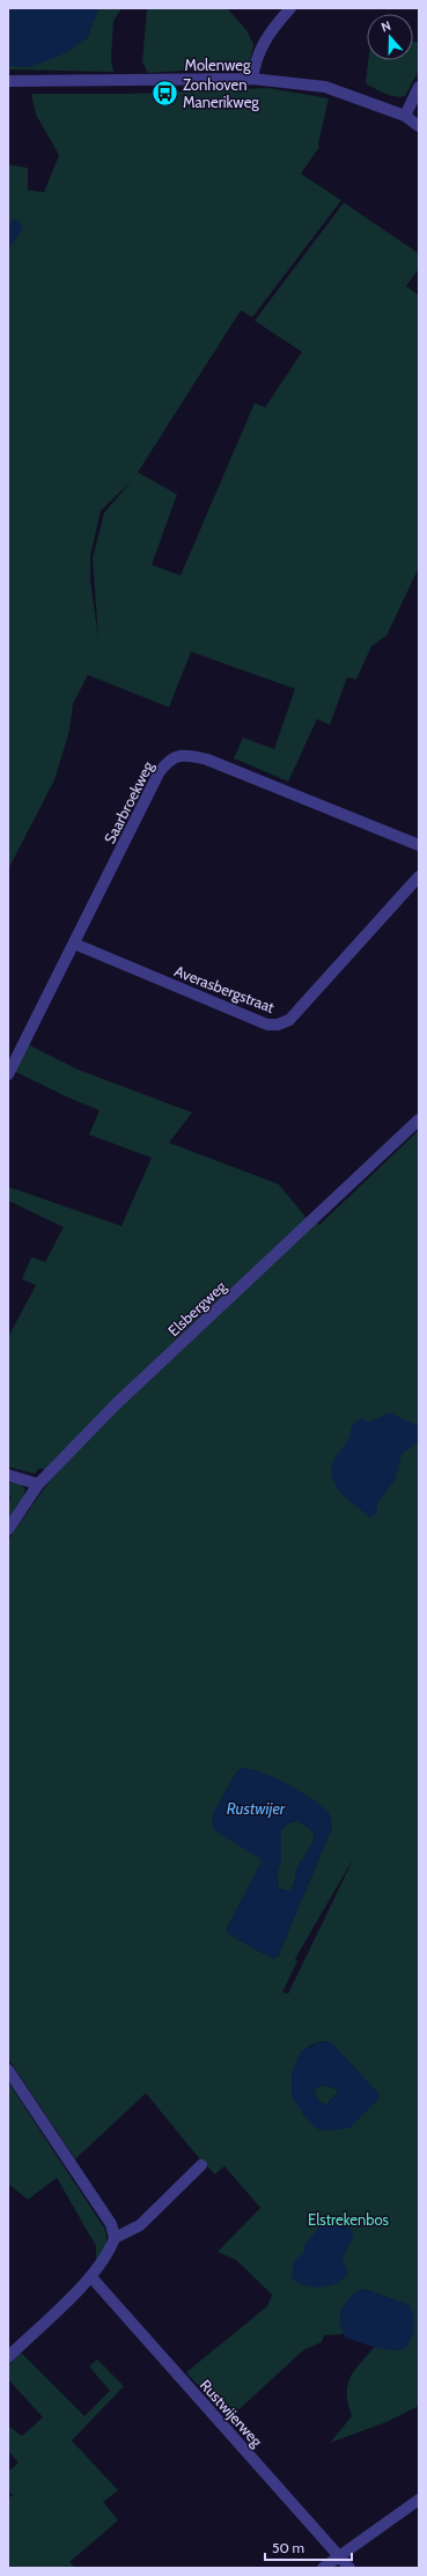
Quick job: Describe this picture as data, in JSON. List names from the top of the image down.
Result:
{
  "streets": {
    "street": [
      "Molenweg",
      "Saarbroekweg",
      "Averasbergstraat",
      "Elsbergweg",
      "Rustwijerweg"
    ]
  },
  "crossings": [
    ["Saarbroekweg", "Averasbergstraat"]
  ],
  "water": ["Rustwijer"],
  "parks": ["Elstrekenbos"],
  "places": {
    "bus stop": ["Zonhoven Manerikweg"]
  },
  "scale_bar": "50 m",
  "north": "top"
}
